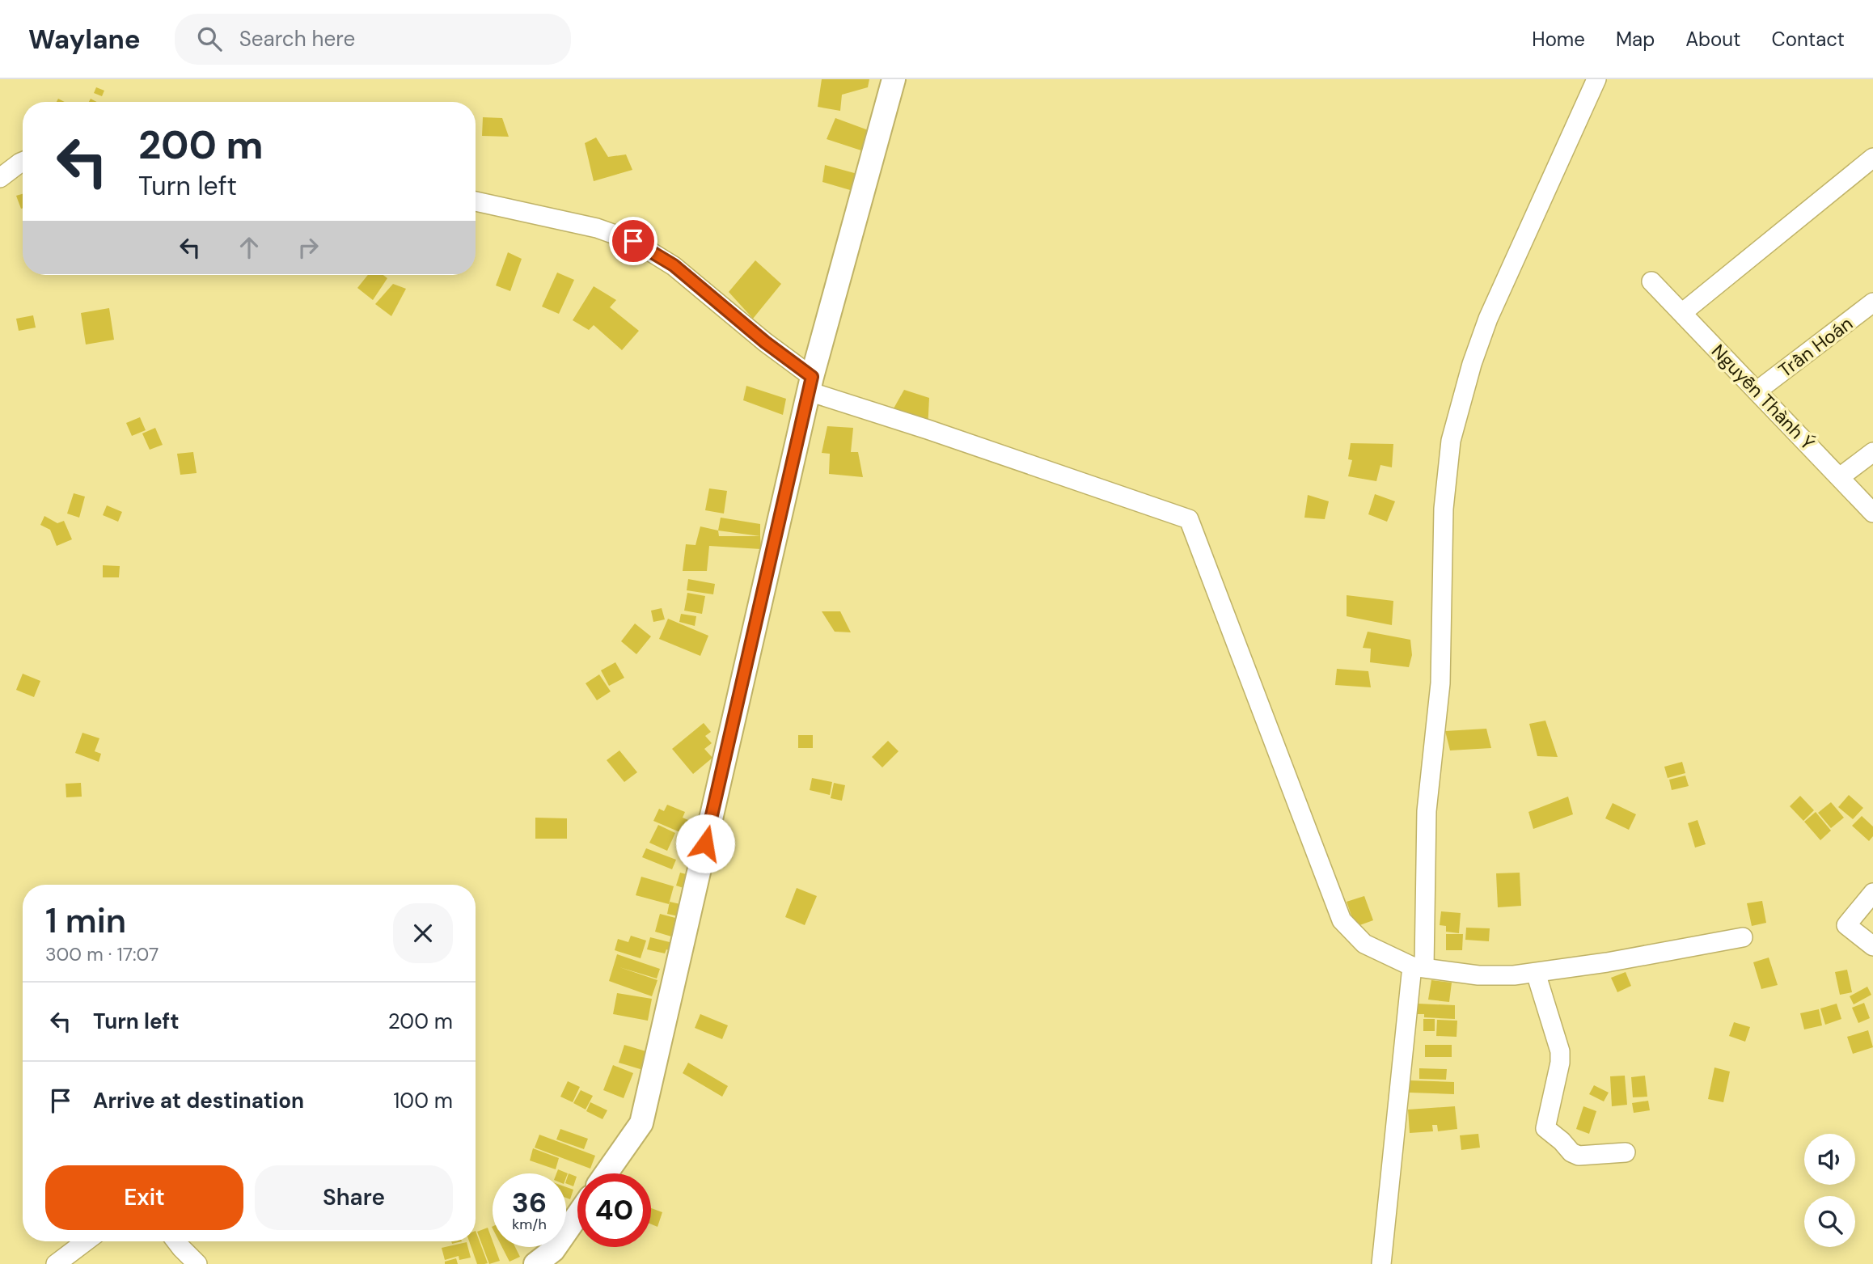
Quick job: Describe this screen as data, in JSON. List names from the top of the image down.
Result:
{
  "streets": {
    "street": ["Trần Hoán", "Nguyễn Thành Ý"]
  },
  "crossings": [
    ["Trần Hoán", "Nguyễn Thành Ý"]
  ],
  "page": {
    "header": "Waylane",
    "search": "Search here",
    "nav": [
      "Home",
      "Map",
      "About",
      "Contact"
    ],
    "turn": ["200 m", "Turn left"],
    "heading": ["1 min", "300 m · 17:07"],
    "list": [
      {
        "name": "Turn left",
        "value": "200 m"
      },
      {
        "name": "Arrive at destination",
        "value": "100 m"
      }
    ],
    "buttons": ["Exit", "Share"],
    "speed": "36 km/h",
    "limit": "40"
  }
}
